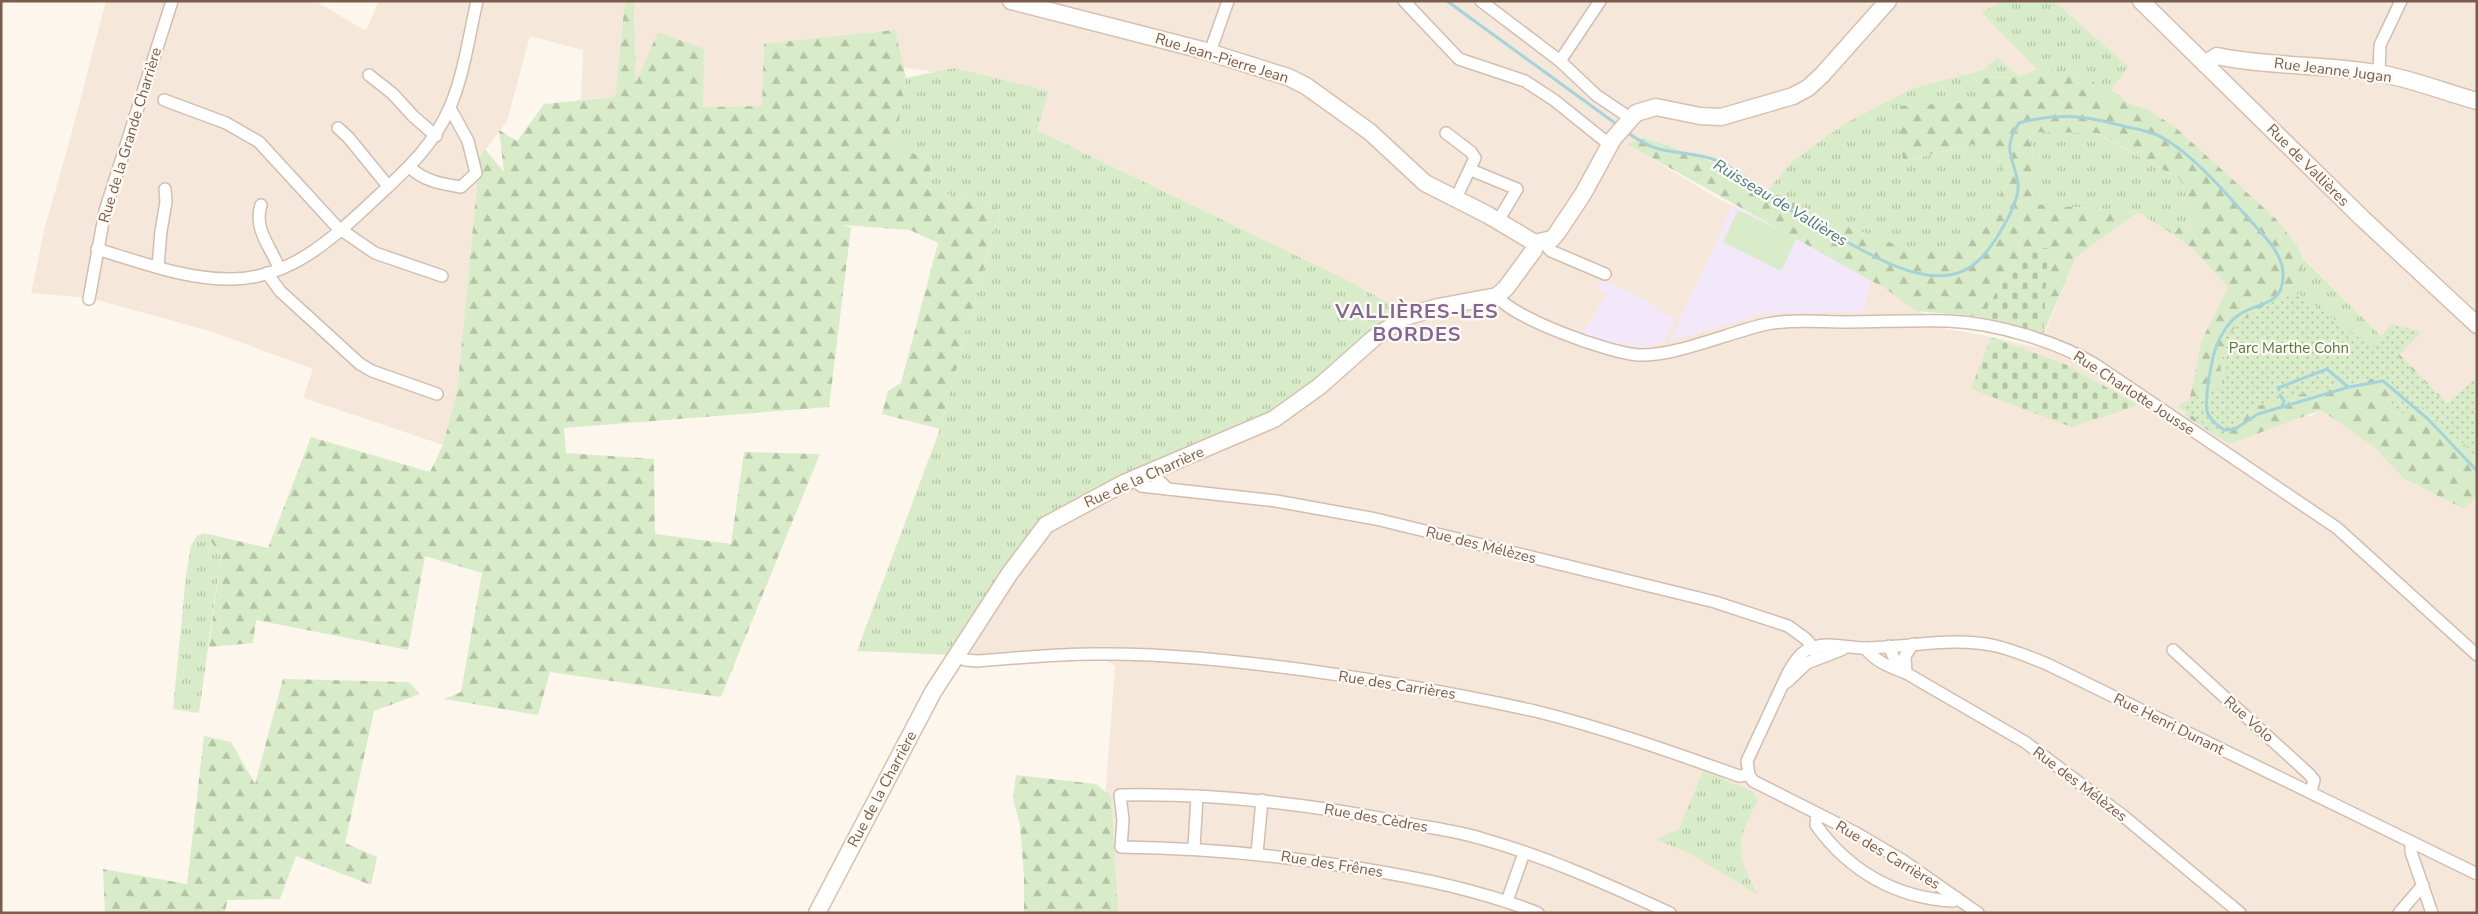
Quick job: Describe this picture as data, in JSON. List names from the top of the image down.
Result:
{
  "streets": {
    "main road": [
      "Rue Jean-Pierre Jean",
      "Rue Jeanne Jugan",
      "Rue de Vallières",
      "Rue de la Charrière"
    ],
    "street": [
      "Rue de la Grande Charrière",
      "Rue Charlotte Jousse",
      "Rue des Mélèzes",
      "Rue des Carrières",
      "Rue Volo",
      "Rue Henri Dunant",
      "Rue des Cèdres",
      "Rue des Frênes"
    ]
  },
  "crossings": [
    ["Rue Jeanne Jugan", "Rue de Vallières"],
    ["Rue Charlotte Jousse", "Rue de la Charrière"],
    ["Rue de la Charrière", "Rue des Mélèzes"],
    ["Rue de la Charrière", "Rue des Carrières"],
    ["Rue des Mélèzes", "Rue Henri Dunant"],
    ["Rue Volo", "Rue Henri Dunant"],
    ["Rue des Cèdres", "Rue des Frênes"]
  ],
  "districts": ["VALLIÈRES-LES BORDES"],
  "water": ["Ruisseau de Vallières"],
  "parks": ["Parc Marthe Cohn"]
}
